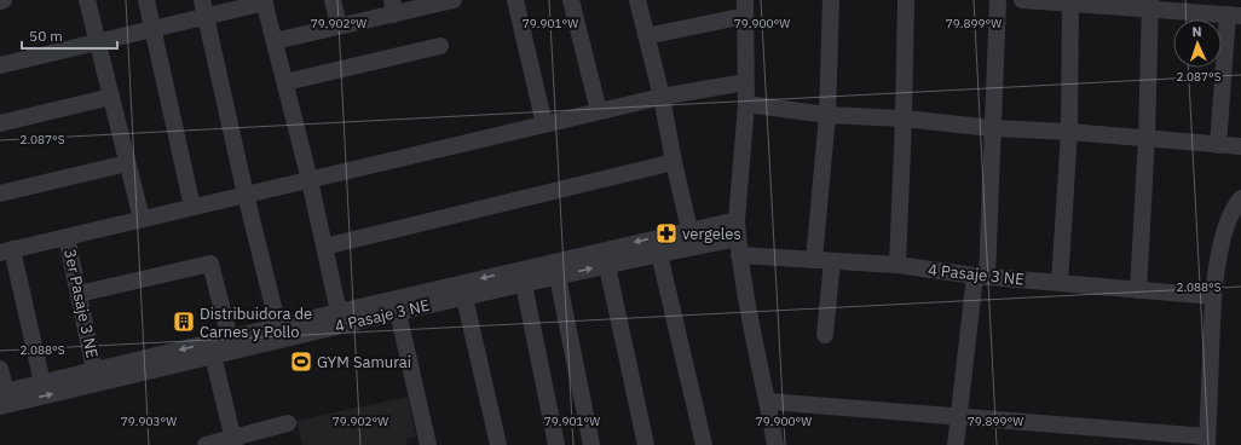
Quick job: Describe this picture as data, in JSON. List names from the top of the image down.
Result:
{
  "streets": {
    "street": ["4 Pasaje 3 NE", "3er Pasaje 3 NE"]
  },
  "crossings": [
    ["4 Pasaje 3 NE", "3er Pasaje 3 NE"]
  ],
  "places": {
    "pharmacy": ["vergeles"],
    "building": ["Distribuidora de Carnes y Pollo"],
    "sports": ["GYM Samurai"]
  },
  "scale_bar": "50 m",
  "north": "top",
  "coordinates": [
    "79.902°W",
    "79.901°W",
    "79.900°W",
    "79.899°W",
    "2.087°S",
    "2.088°S",
    "79.903°W"
  ]
}
